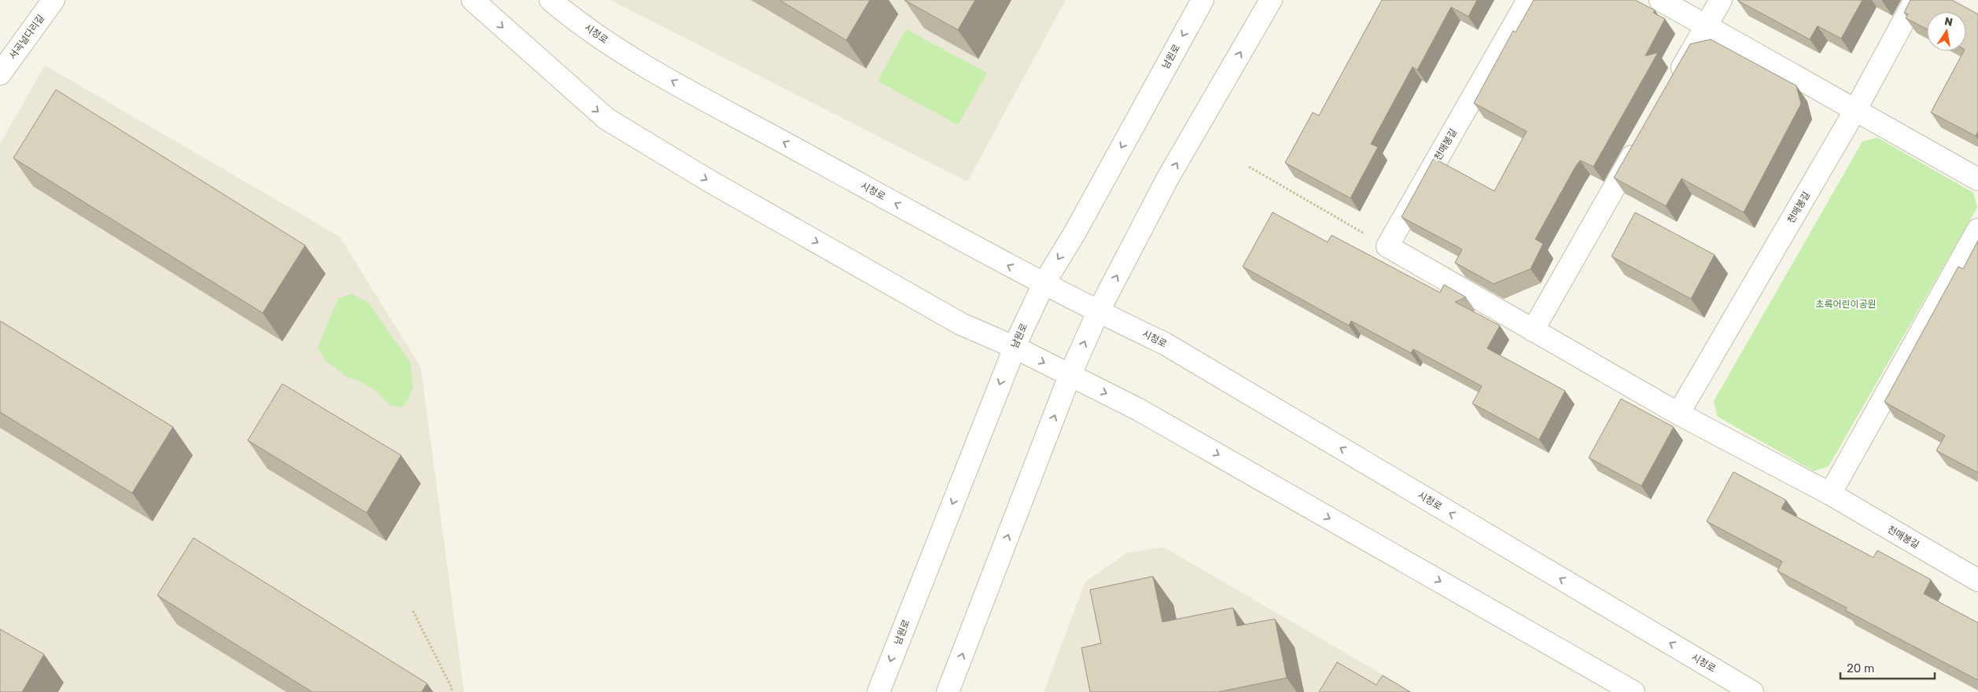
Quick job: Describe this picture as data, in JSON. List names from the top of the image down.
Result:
{
  "streets": {
    "street": [
      "시청로",
      "서곡널다리길",
      "남원로",
      "천매봉길"
    ]
  },
  "crossings": [
    ["시청로", "남원로"]
  ],
  "parks": ["초록어린이공원"],
  "scale_bar": "20 m",
  "north": "top"
}
